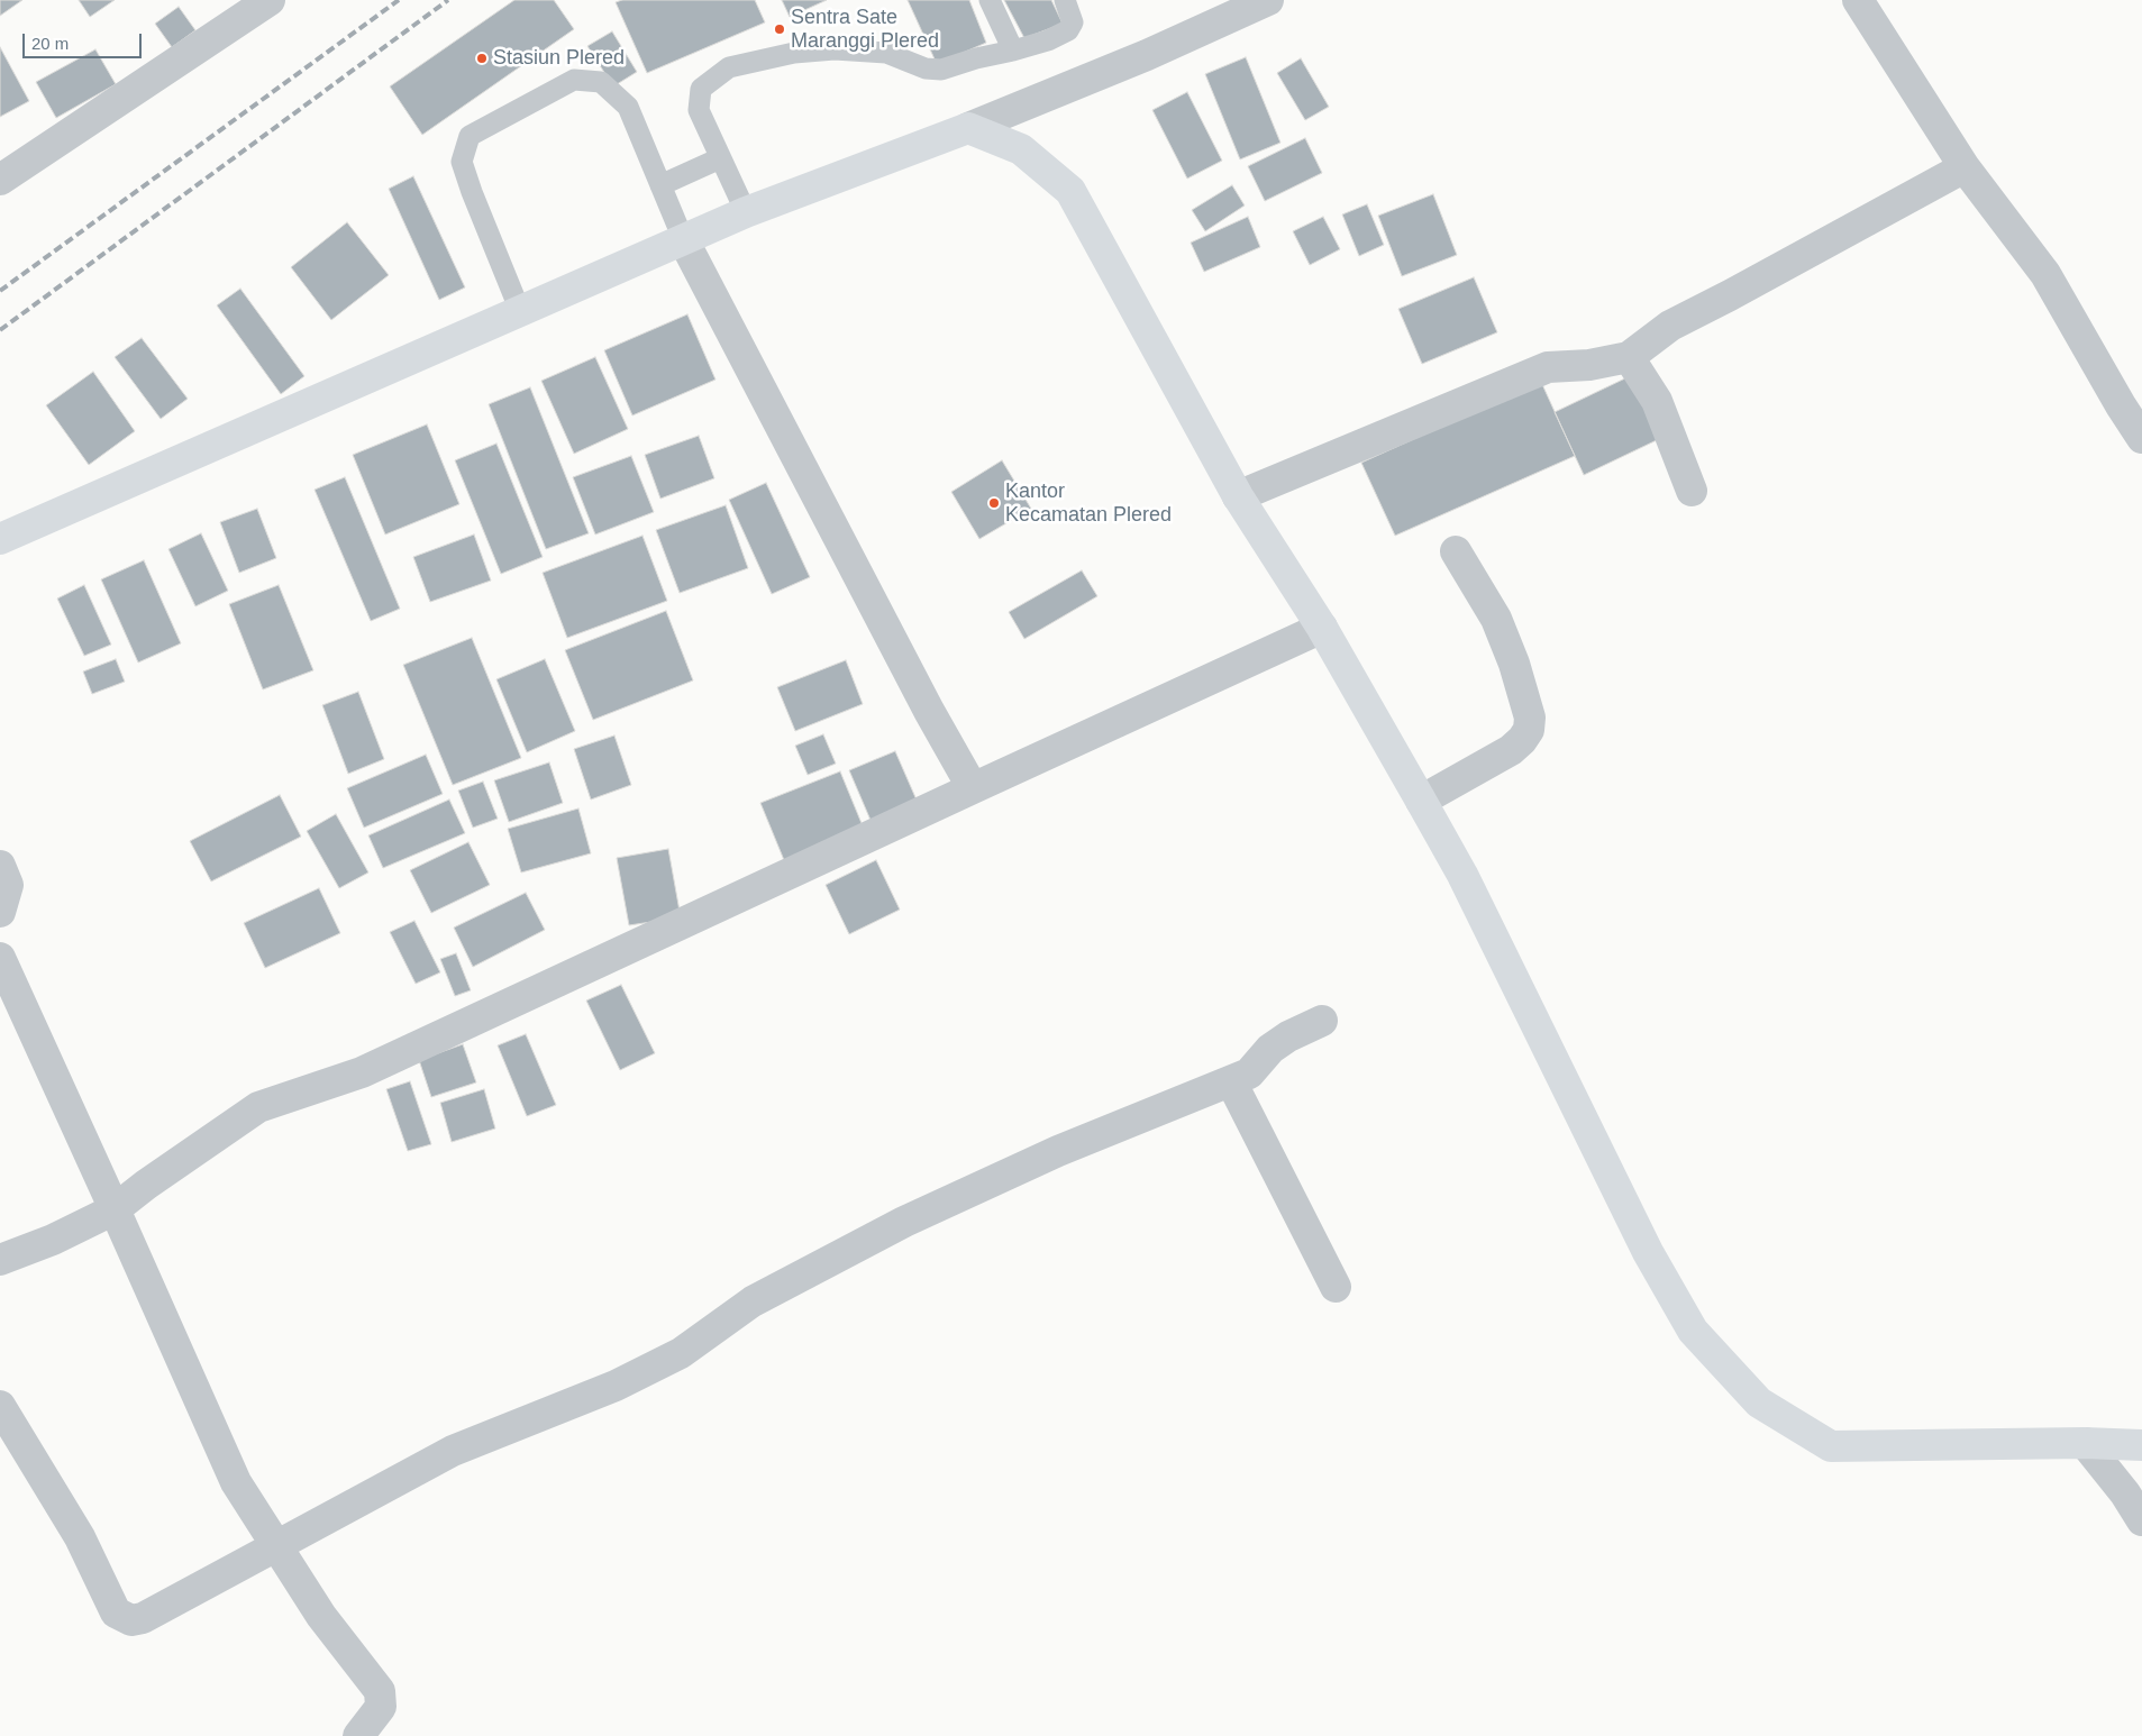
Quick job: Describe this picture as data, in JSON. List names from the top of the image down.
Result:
{
  "places": ["Sentra Sate Maranggi Plered", "Stasiun Plered", "Kantor Kecamatan Plered"],
  "scale_bar": "20 m"
}
